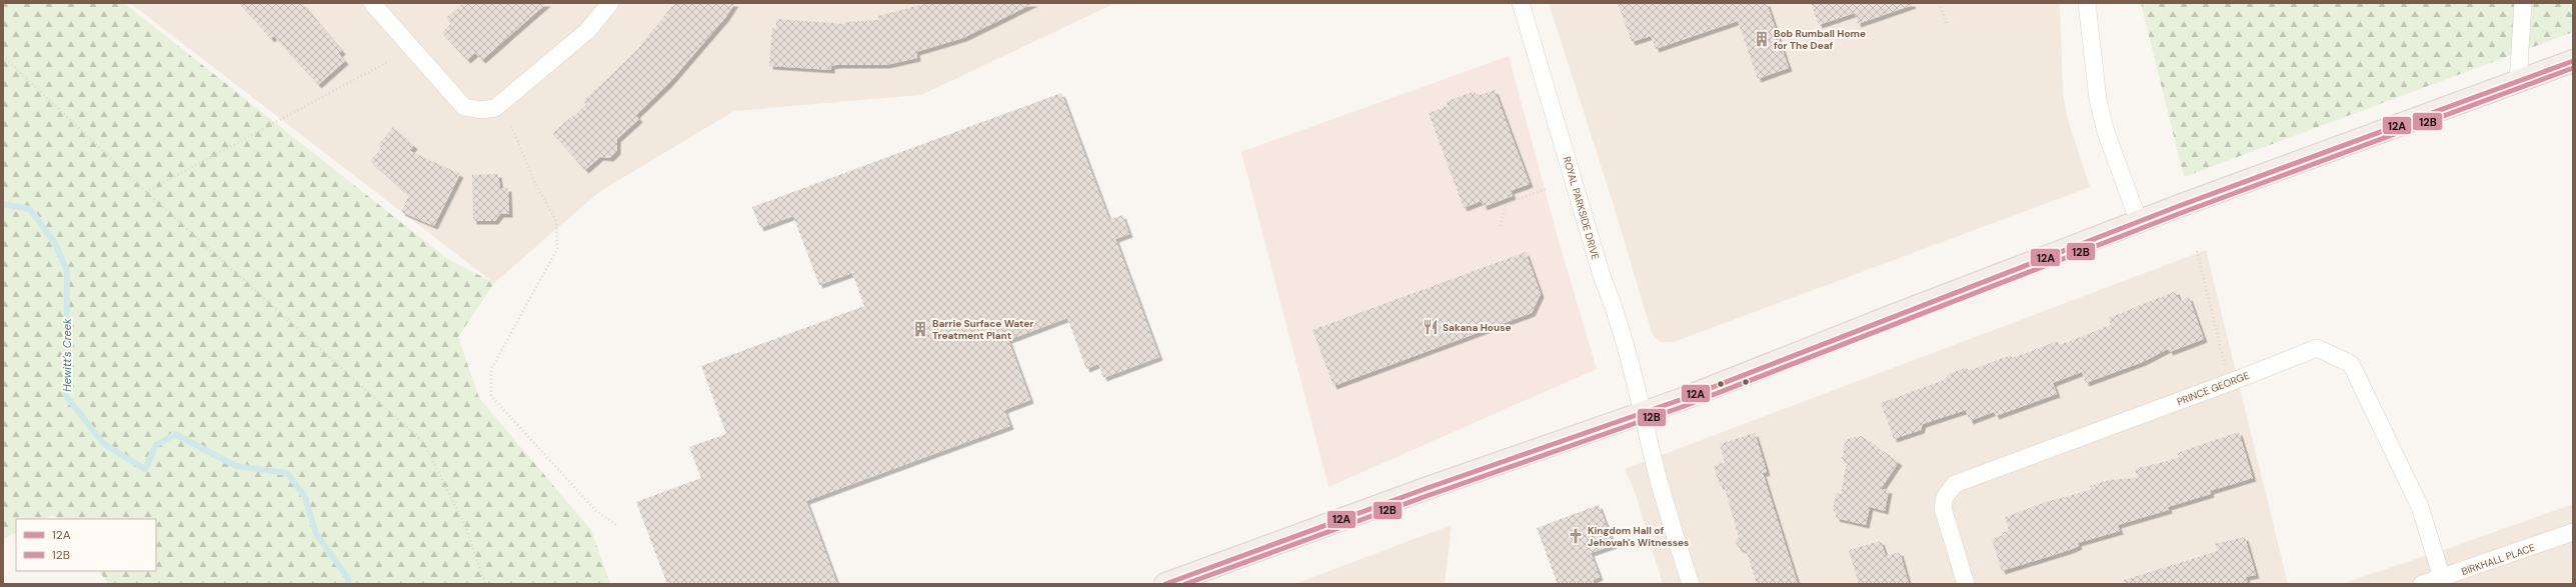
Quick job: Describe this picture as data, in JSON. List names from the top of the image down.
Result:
{
  "streets": {
    "street": ["ROYAL PARKSIDE DRIVE", "PRINCE GEORGE", "BIRKHALL PLACE"]
  },
  "crossings": [
    ["PRINCE GEORGE", "BIRKHALL PLACE"]
  ],
  "water": ["Hewitt's Creek"],
  "places": {
    "building": ["Bob Rumball Home for The Deaf", "Barrie Surface Water Treatment Plant"],
    "restaurant": ["Sakana House"],
    "church": ["Kingdom Hall of Jehovah's Witnesses"]
  },
  "lines": ["transit line 12A", "transit line 12B"],
  "legend": ["12A", "12B"]
}
